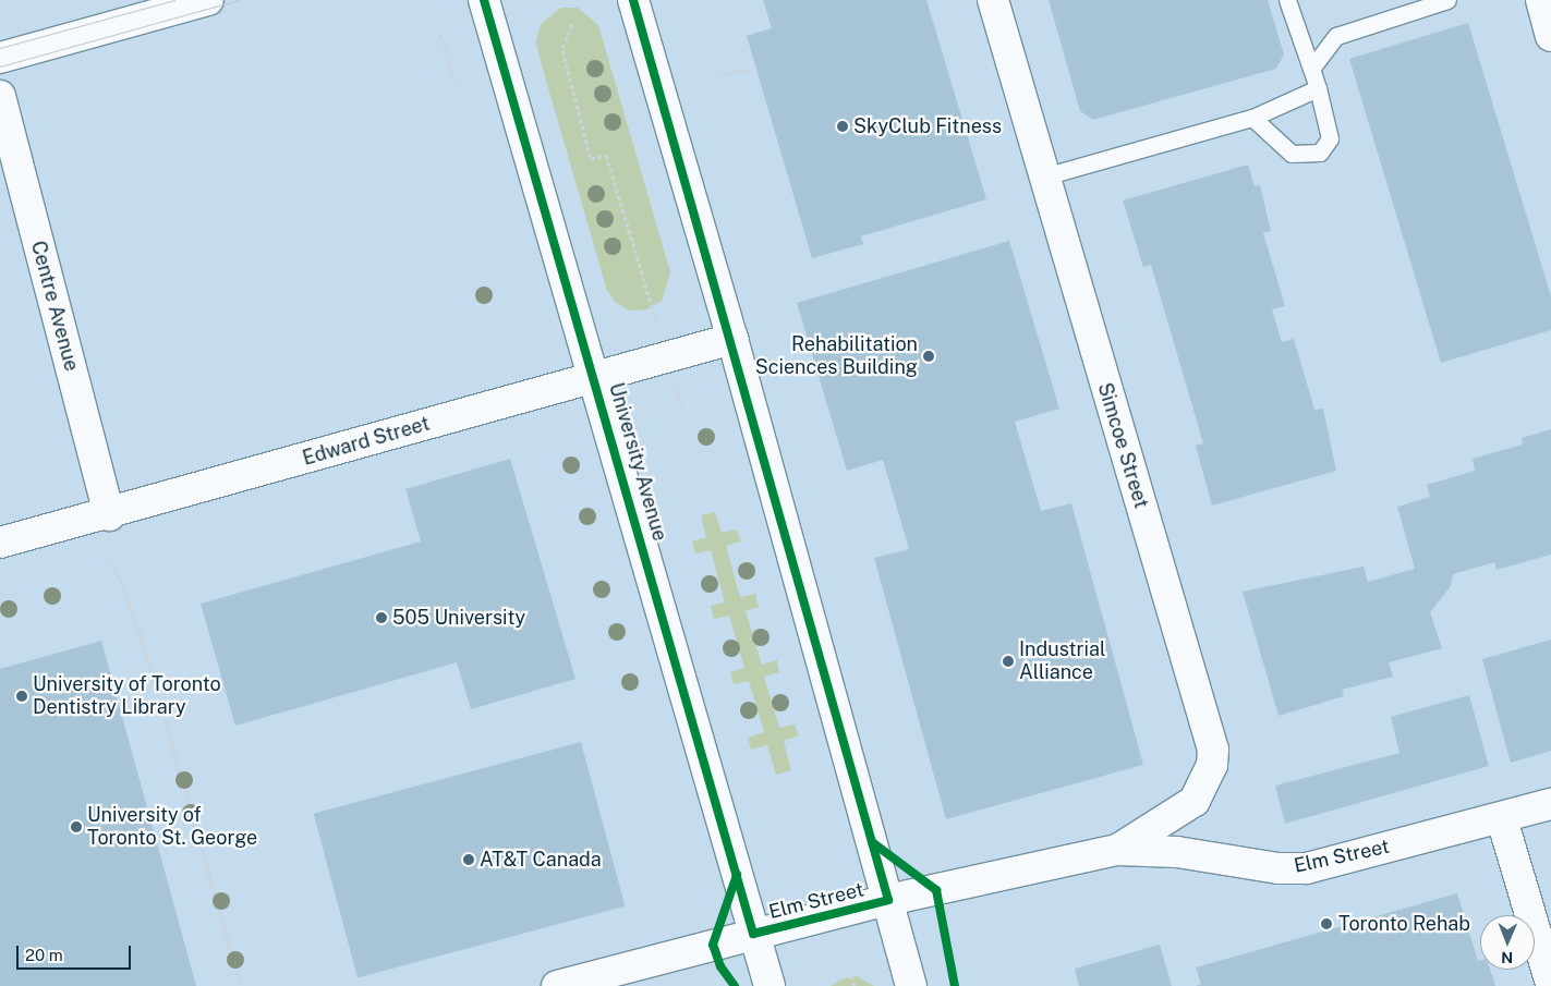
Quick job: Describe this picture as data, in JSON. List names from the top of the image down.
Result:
{
  "streets": {
    "street": [
      "Centre Avenue",
      "Edward Street",
      "Simcoe Street",
      "University Avenue",
      "Elm Street"
    ]
  },
  "crossings": [
    ["Centre Avenue", "Edward Street"],
    ["Edward Street", "University Avenue"],
    ["Simcoe Street", "Elm Street"],
    ["University Avenue", "Elm Street"]
  ],
  "places": [
    "SkyClub Fitness",
    "Rehabilitation Sciences Building",
    "505 University",
    "Industrial Alliance",
    "University of Toronto Dentistry Library",
    "University of Toronto St. George",
    "AT&T Canada",
    "Toronto Rehab"
  ],
  "scale_bar": "20 m",
  "north": "bottom"
}
